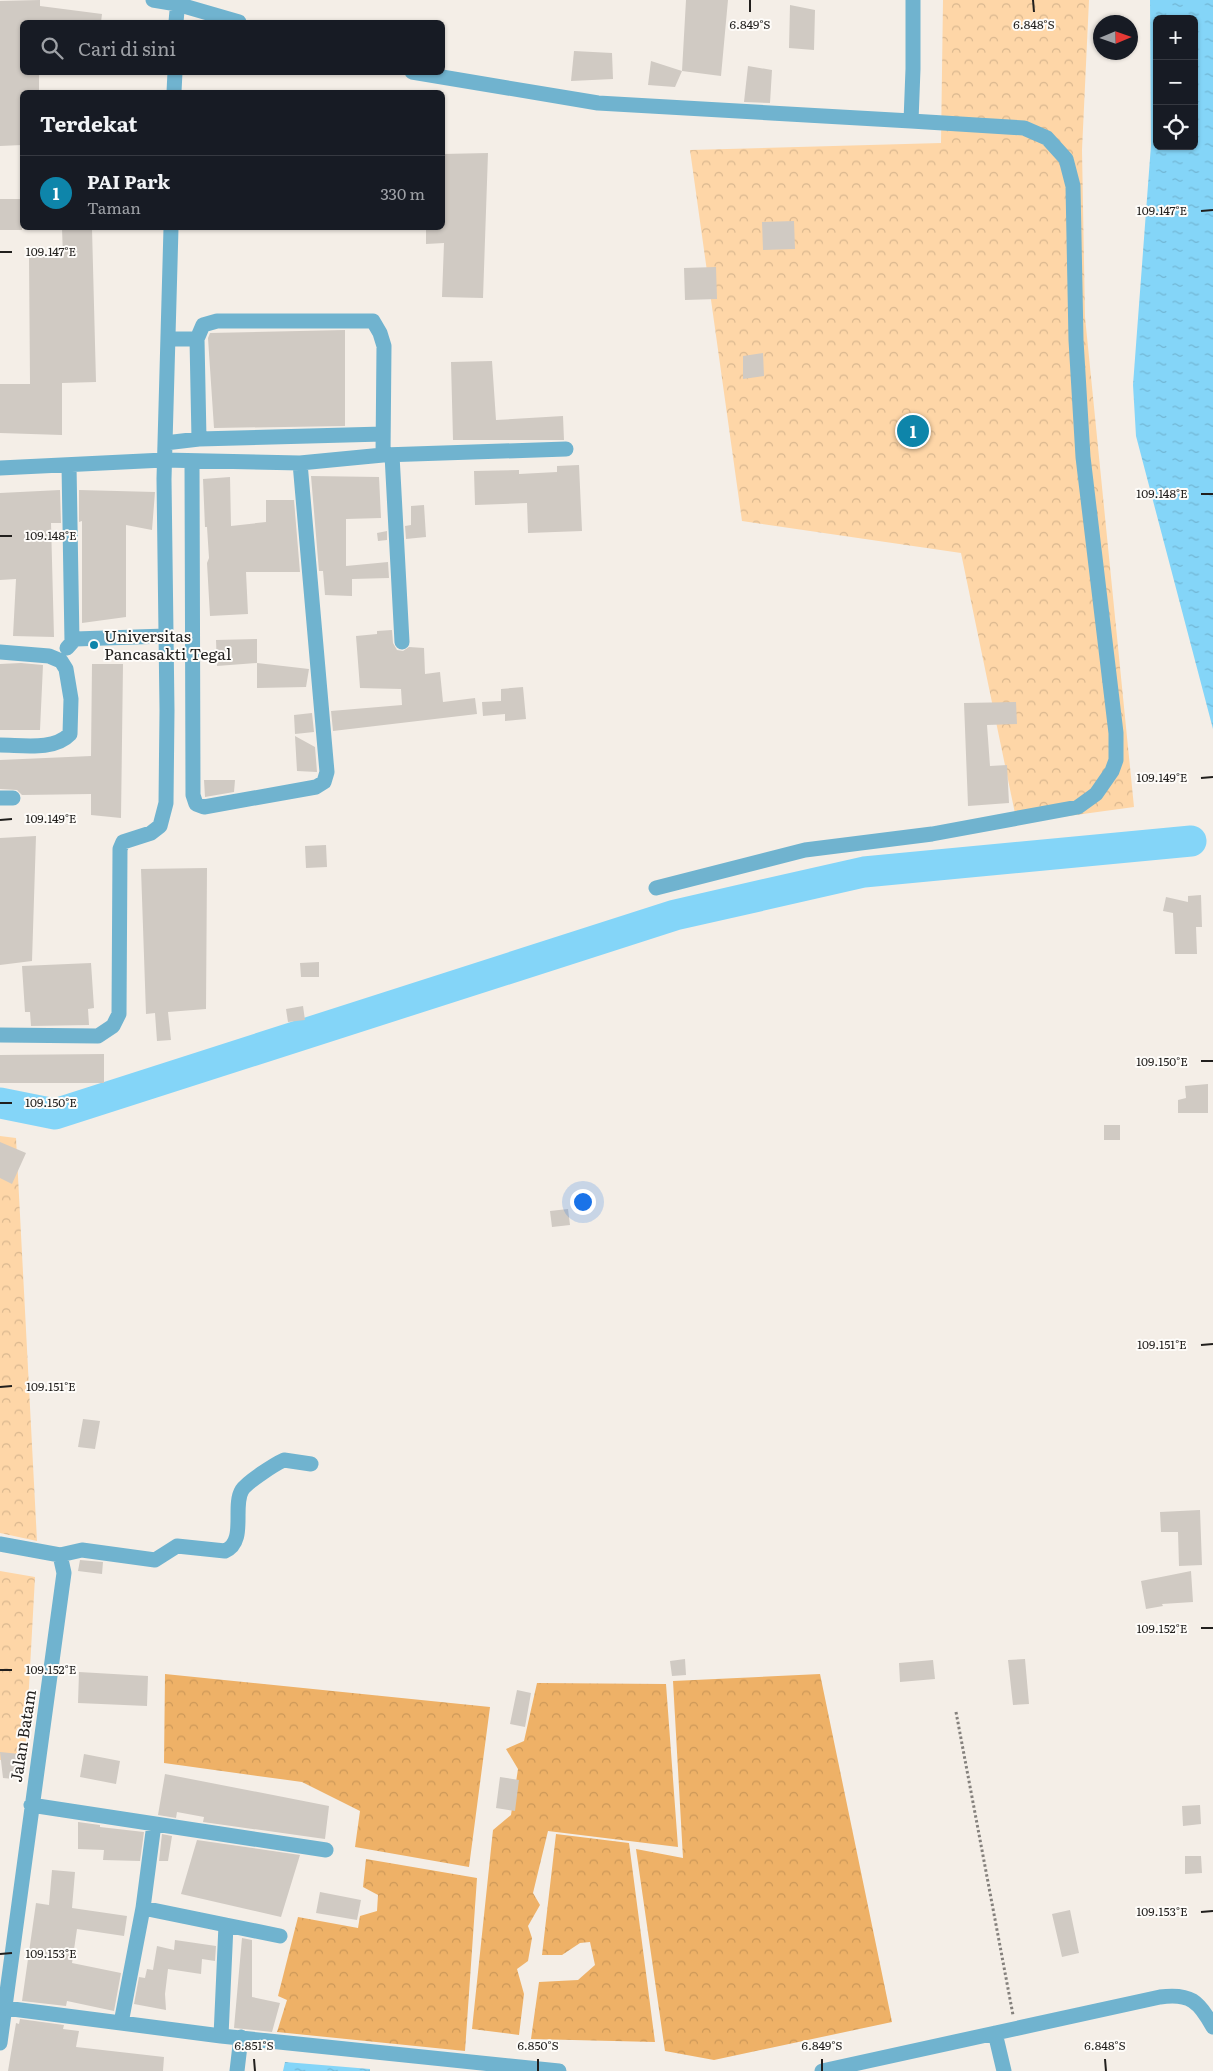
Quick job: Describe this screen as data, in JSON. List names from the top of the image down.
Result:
{
  "streets": {
    "street": ["Jalan Batam"]
  },
  "places": ["Universitas Pancasakti Tegal"],
  "north": "right",
  "page": {
    "map_buttons": ["+", "−"],
    "search": "Cari di sini",
    "heading": "Terdekat",
    "list": [
      {
        "mark": "1",
        "name": "PAI Park",
        "note": "Taman",
        "value": "330 m"
      }
    ],
    "pins": "1"
  },
  "coordinates": [
    "6.849°S",
    "6.848°S",
    "109.147°E",
    "109.148°E",
    "109.149°E",
    "109.150°E",
    "109.151°E",
    "109.152°E",
    "109.153°E",
    "6.851°S",
    "6.850°S"
  ]
}
